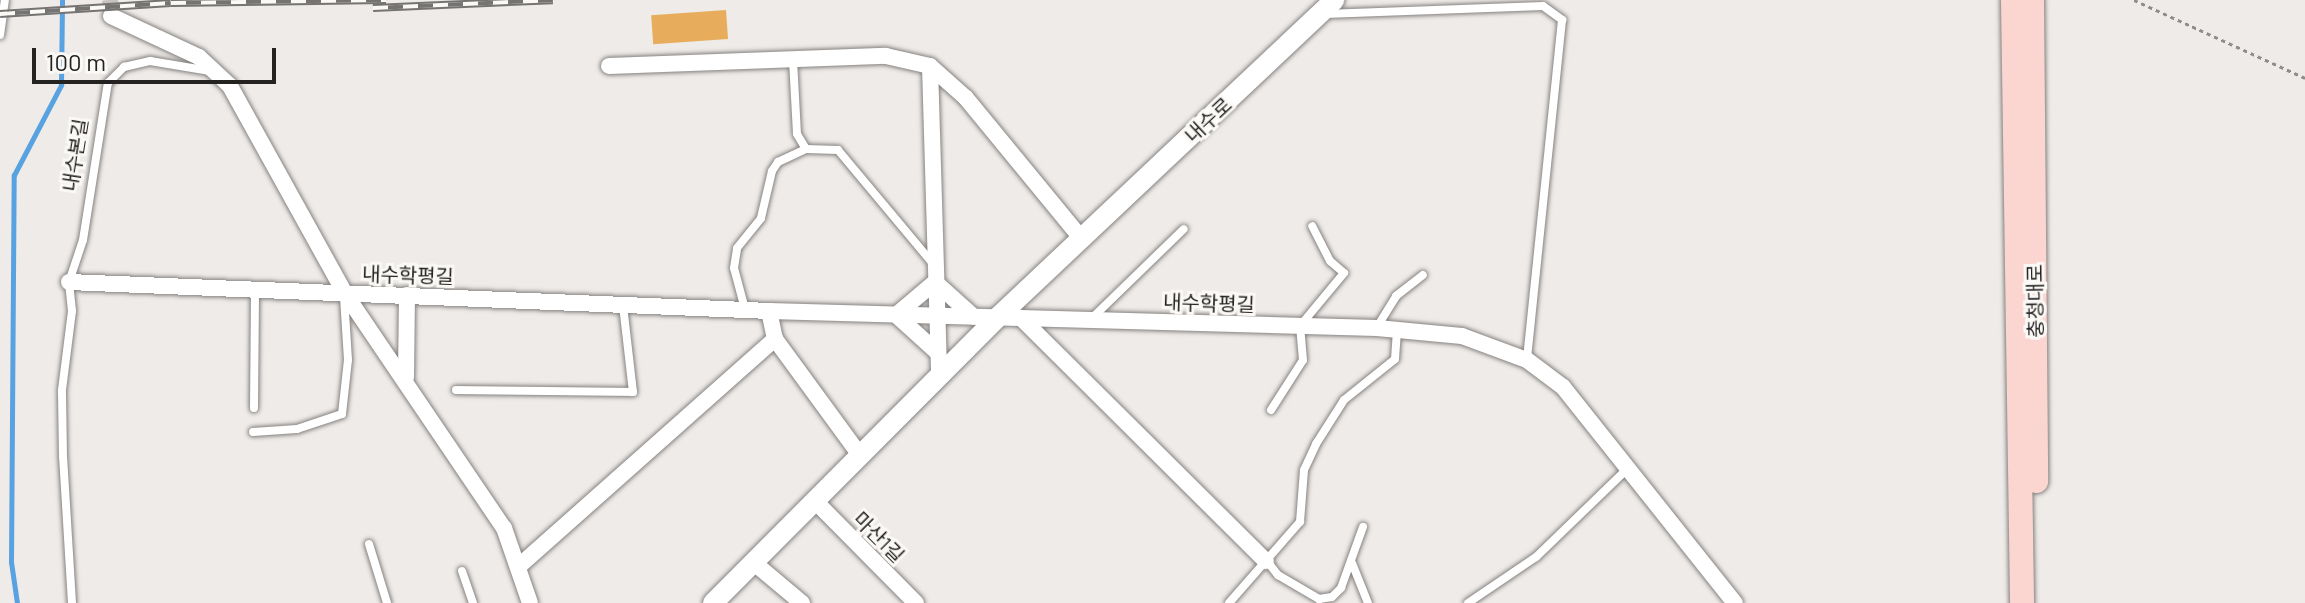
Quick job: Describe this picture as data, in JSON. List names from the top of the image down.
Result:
{
  "streets": {
    "main road": ["충청대로"],
    "street": ["내수로", "내수학평길", "마산1길"],
    "lane": ["내수본길"]
  },
  "crossings": [
    ["내수로", "내수학평길"],
    ["내수로", "마산1길"],
    ["내수본길", "내수학평길"]
  ],
  "scale_bar": "100 m"
}
